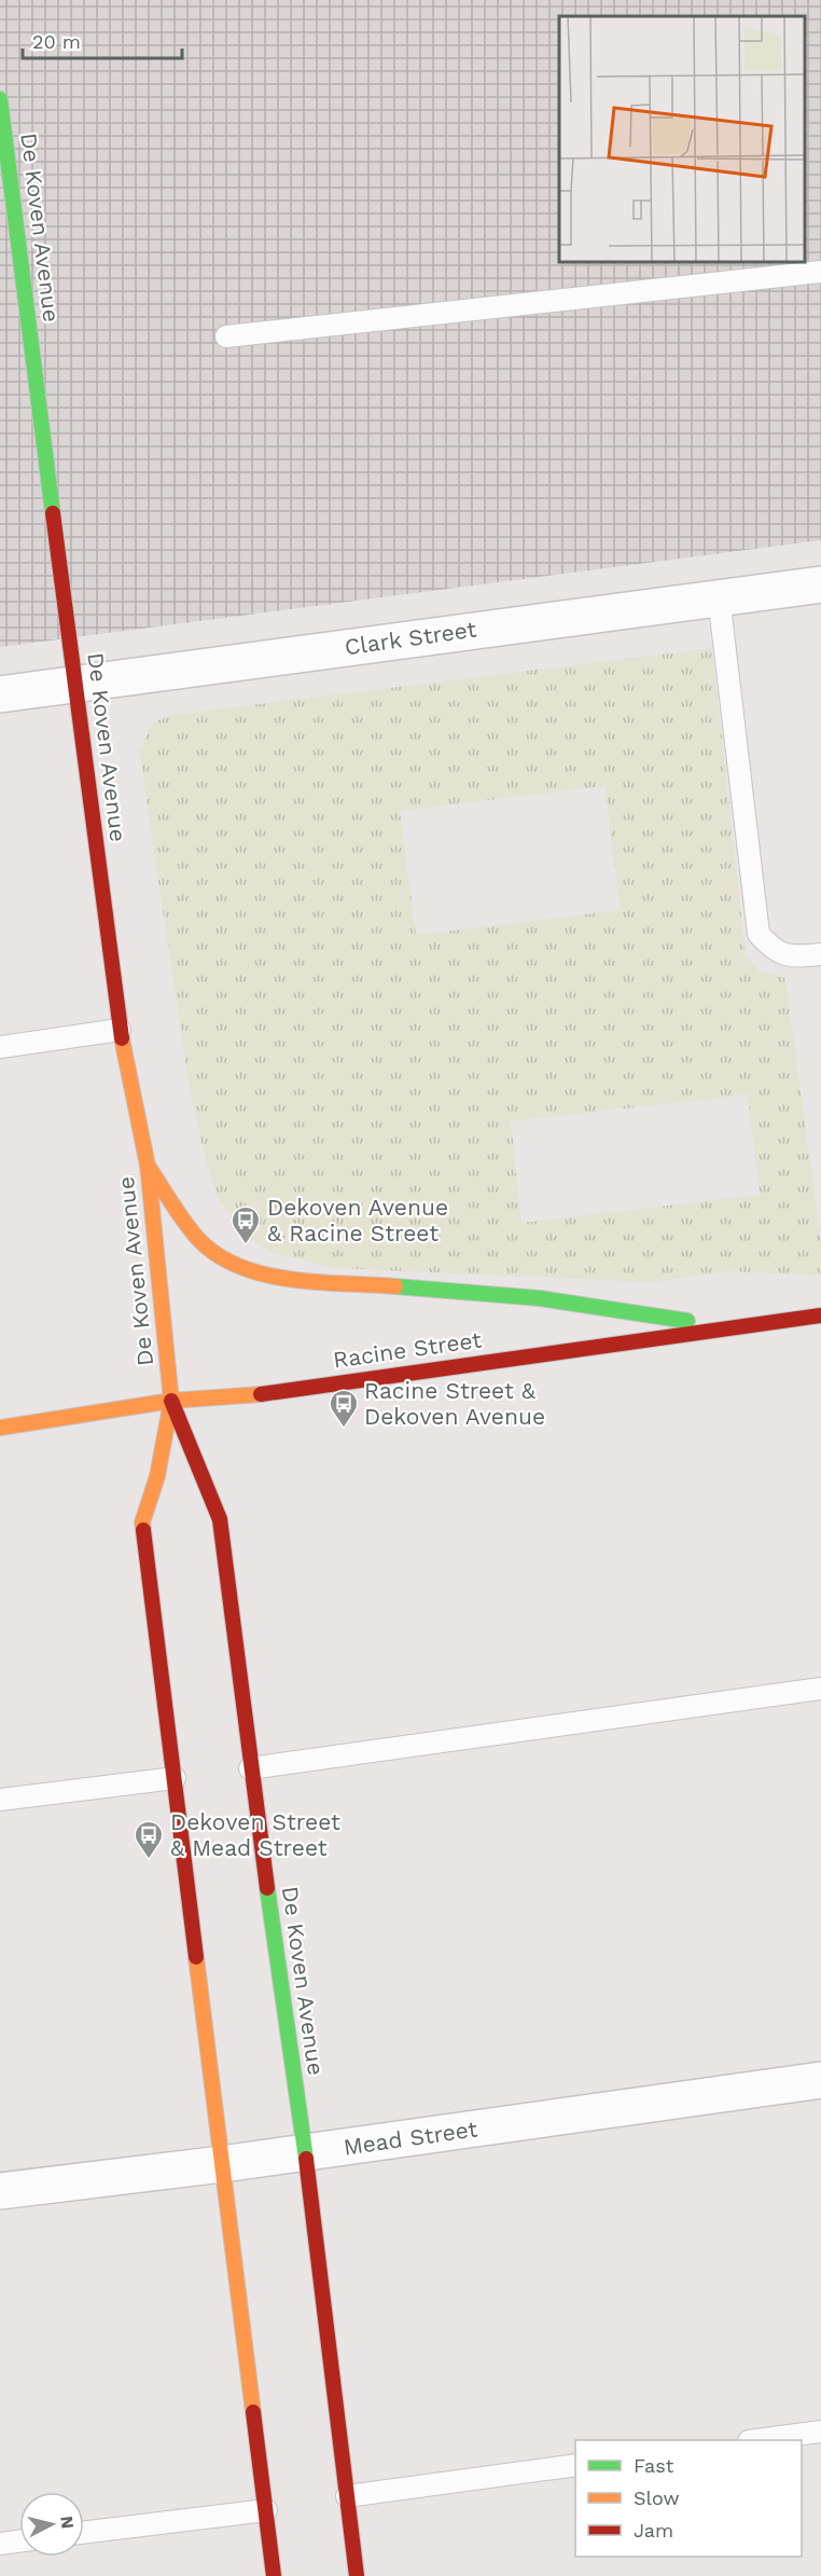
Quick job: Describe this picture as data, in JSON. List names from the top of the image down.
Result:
{
  "streets": {
    "street": [
      "De Koven Avenue",
      "Clark Street",
      "Racine Street",
      "Mead Street"
    ]
  },
  "crossings": [
    ["De Koven Avenue", "Clark Street"],
    ["De Koven Avenue", "Racine Street"],
    ["De Koven Avenue", "Mead Street"]
  ],
  "places": {
    "bus stop": ["Dekoven Avenue & Racine Street", "Racine Street & Dekoven Avenue", "Dekoven Street & Mead Street"]
  },
  "legend": ["Fast", "Slow", "Jam"],
  "scale_bar": "20 m",
  "north": "right"
}
